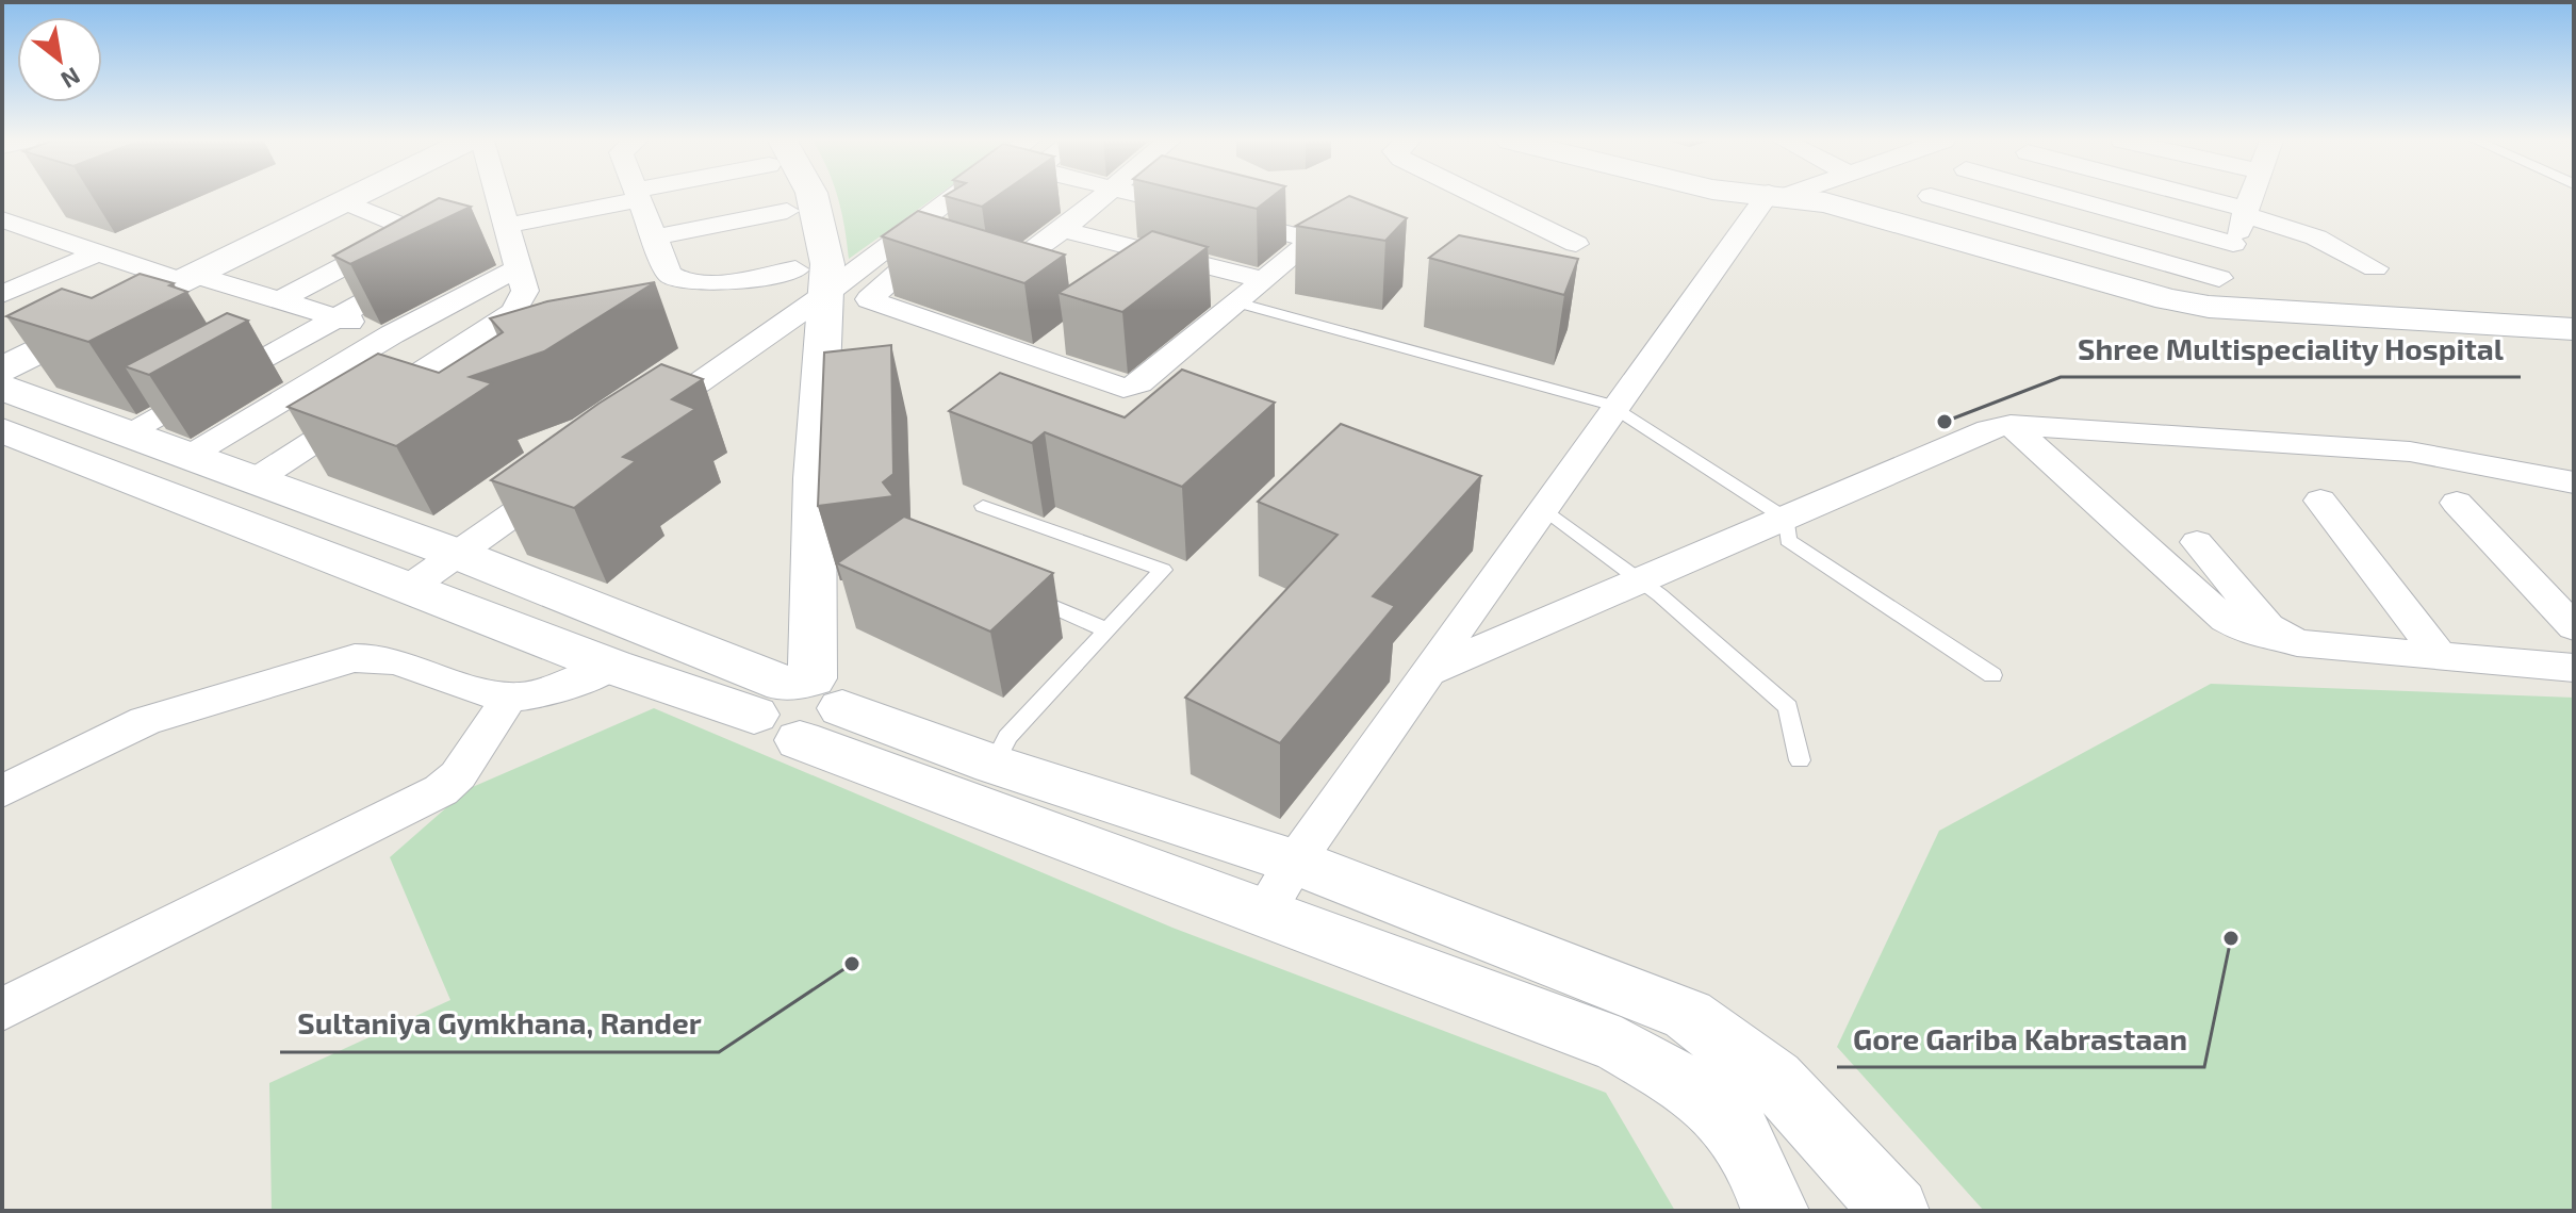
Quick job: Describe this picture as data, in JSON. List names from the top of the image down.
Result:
{
  "places": ["Shree Multispeciality Hospital", "Gore Gariba Kabrastaan", "Sultaniya Gymkhana, Rander"],
  "north": "bottom right"
}
